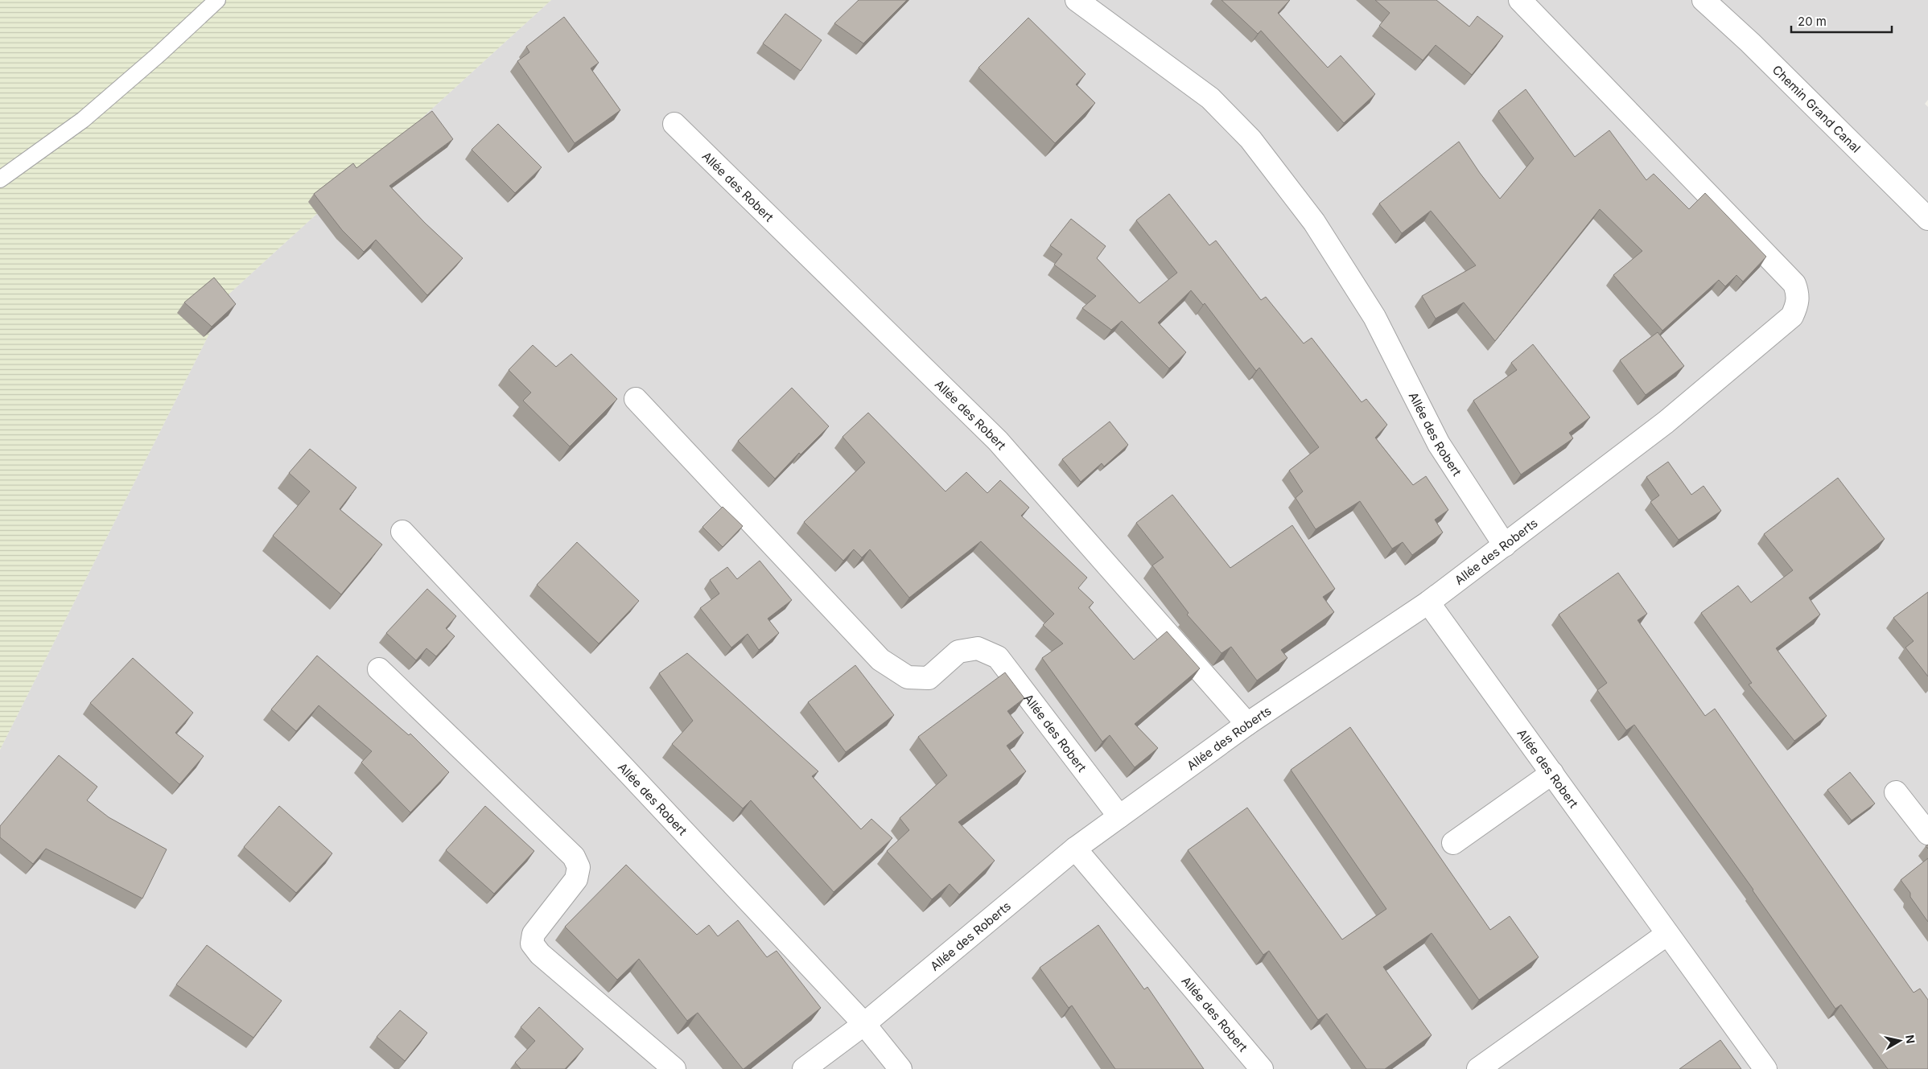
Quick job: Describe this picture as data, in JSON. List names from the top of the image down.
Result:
{
  "streets": {
    "street": ["Chemin Grand Canal", "Allée des Robert", "Allée des Roberts"]
  },
  "crossings": [
    ["Allée des Robert", "Allée des Roberts"]
  ],
  "scale_bar": "20 m",
  "north": "right"
}
